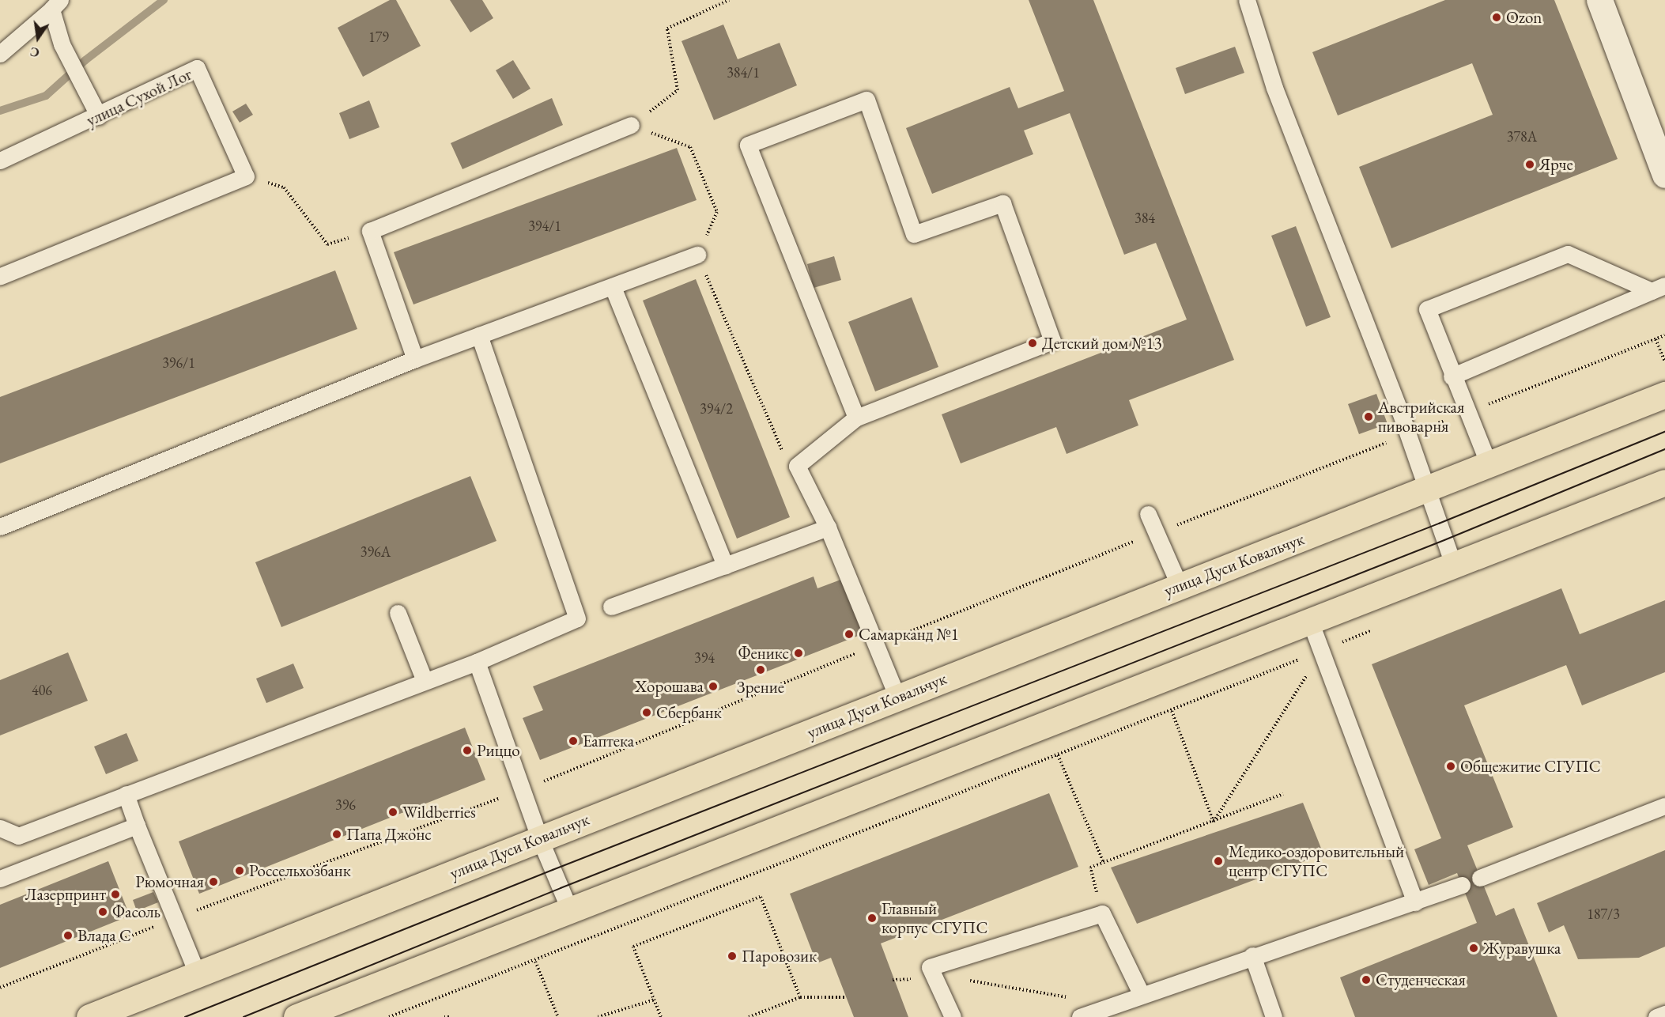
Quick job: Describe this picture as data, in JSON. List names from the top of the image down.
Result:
{
  "streets": {
    "main road": ["улица Дуси Ковальчук"],
    "lane": ["улица Сухой Лог"]
  },
  "places": [
    "Ozon",
    "Ярче",
    "Детский дом №13",
    "Австрийская пивоварня",
    "Самарканд №1",
    "Феникс",
    "Зрение",
    "Хорошава",
    "Сбербанк",
    "Еаптека",
    "Риццо",
    "Общежитие СГУПС",
    "Wildberries",
    "Папа Джонс",
    "Медико-оздоровительный центр СГУПС",
    "Россельхозбанк",
    "Рюмочная",
    "Лазерпринт",
    "Фасоль",
    "Главный корпус СГУПС",
    "Влада С",
    "Журавушка",
    "Паровозик",
    "Студенческая"
  ],
  "house_numbers": [
    "179",
    "384/1",
    "378А",
    "384",
    "394/1",
    "396/1",
    "394/2",
    "396А",
    "394",
    "406",
    "396",
    "187/3"
  ],
  "north": "bottom"
}
